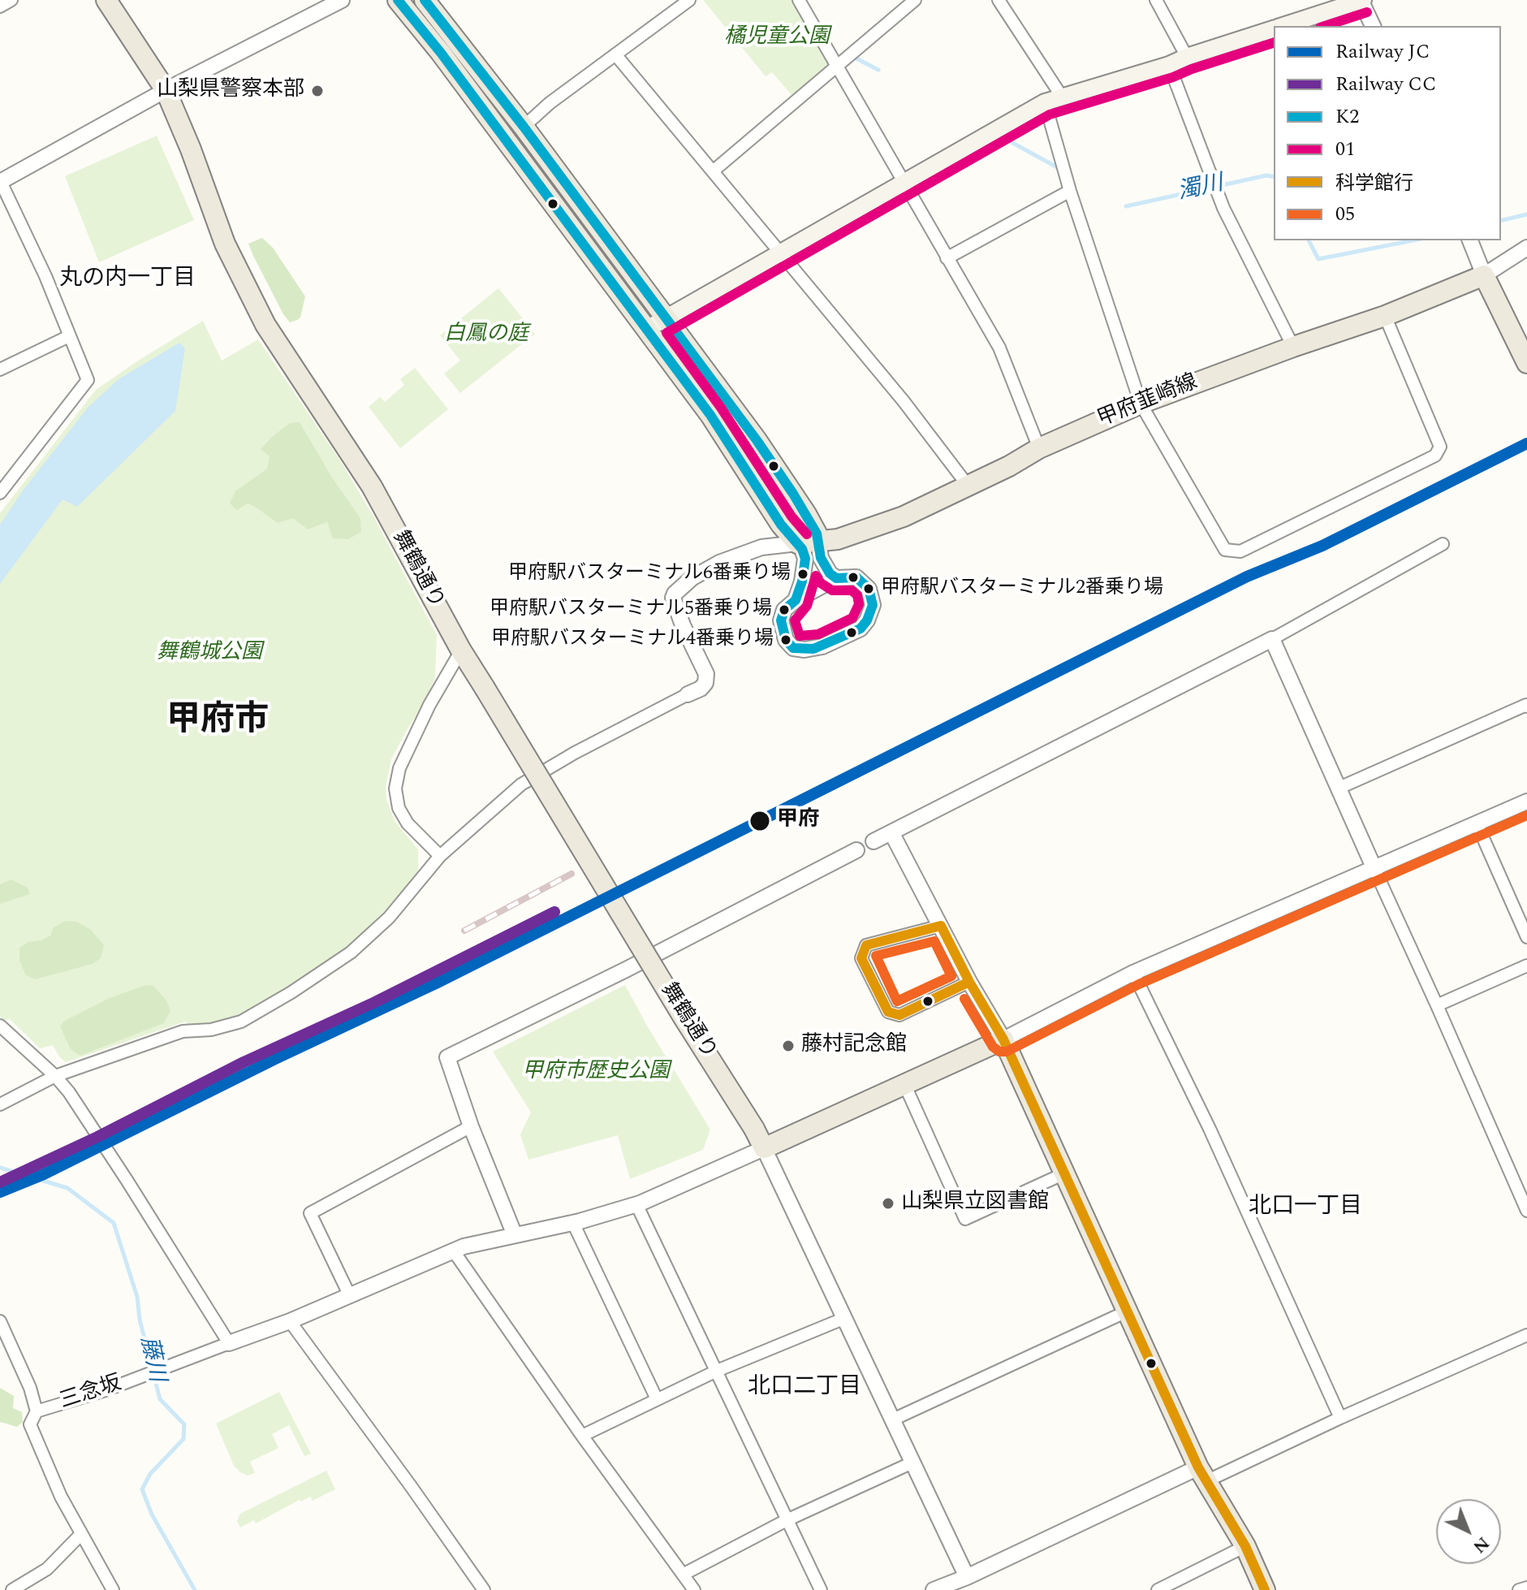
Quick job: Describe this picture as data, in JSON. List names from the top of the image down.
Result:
{
  "streets": {
    "main road": ["甲府韮崎線", "舞鶴通り"],
    "street": ["三念坂"]
  },
  "districts": [
    "丸の内一丁目",
    "甲府市",
    "北口一丁目",
    "北口二丁目"
  ],
  "water": ["濁川", "藤川"],
  "parks": [
    "橘児童公園",
    "白鳳の庭",
    "舞鶴城公園",
    "甲府市歴史公園"
  ],
  "places": [
    "山梨県警察本部",
    "甲府駅バスターミナル6番乗り場",
    "甲府駅バスターミナル2番乗り場",
    "甲府駅バスターミナル5番乗り場",
    "甲府駅バスターミナル4番乗り場",
    "甲府",
    "藤村記念館",
    "山梨県立図書館"
  ],
  "lines": [
    "transit line K2",
    "transit line 01",
    "rail line JC",
    "transit line 05",
    "rail line CC",
    "transit line 科学館行"
  ],
  "legend": [
    "Railway JC",
    "Railway CC",
    "K2",
    "01",
    "科学館行",
    "05"
  ],
  "north": "bottom right"
}
